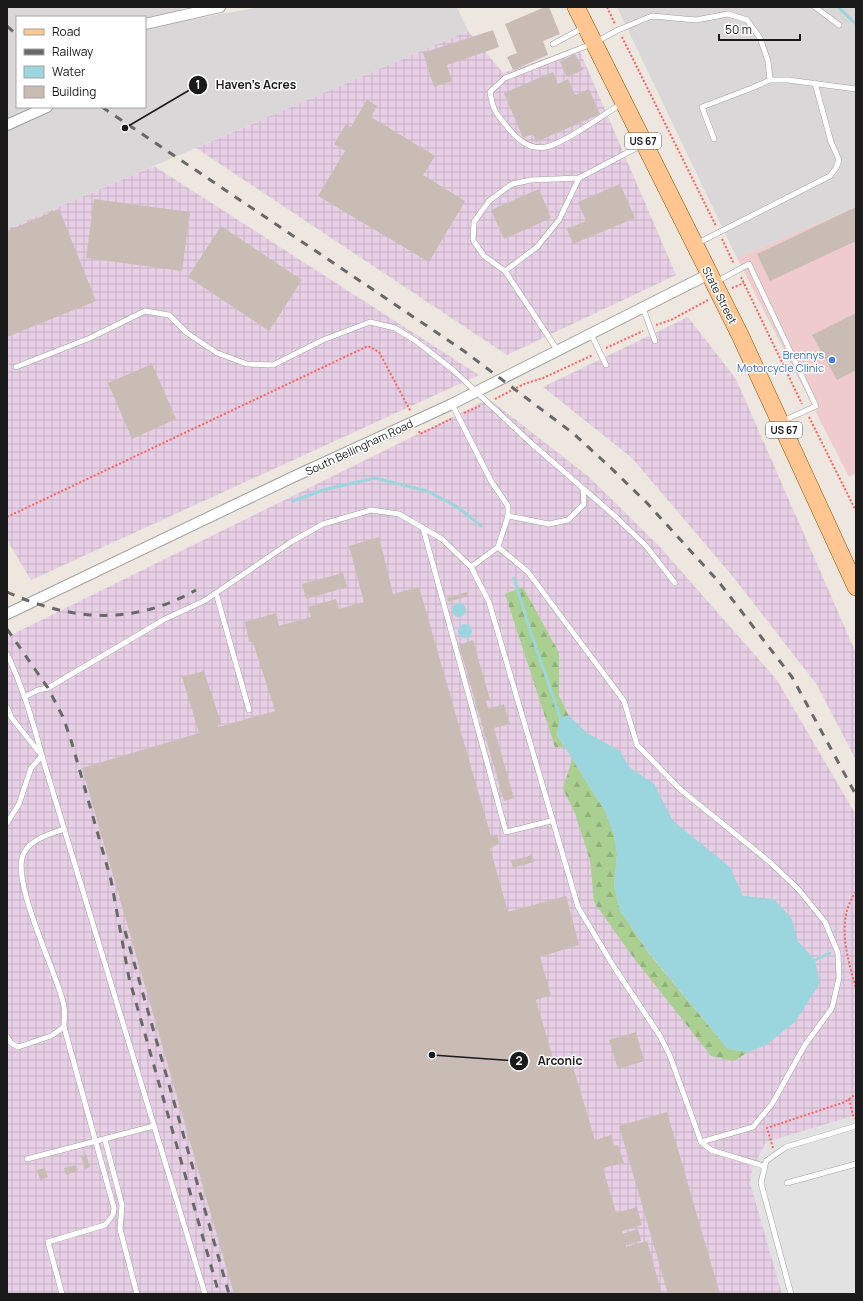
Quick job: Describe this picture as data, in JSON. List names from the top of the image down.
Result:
{
  "streets": {
    "main road": ["US 67", "State Street"],
    "street": ["South Bellingham Road"]
  },
  "crossings": [
    ["State Street", "South Bellingham Road"]
  ],
  "places": ["Haven's Acres", "Brennys Motorcycle Clinic", "Arconic"],
  "legend": [
    "Road",
    "Railway",
    "Water",
    "Building"
  ],
  "scale_bar": "50 m"
}
